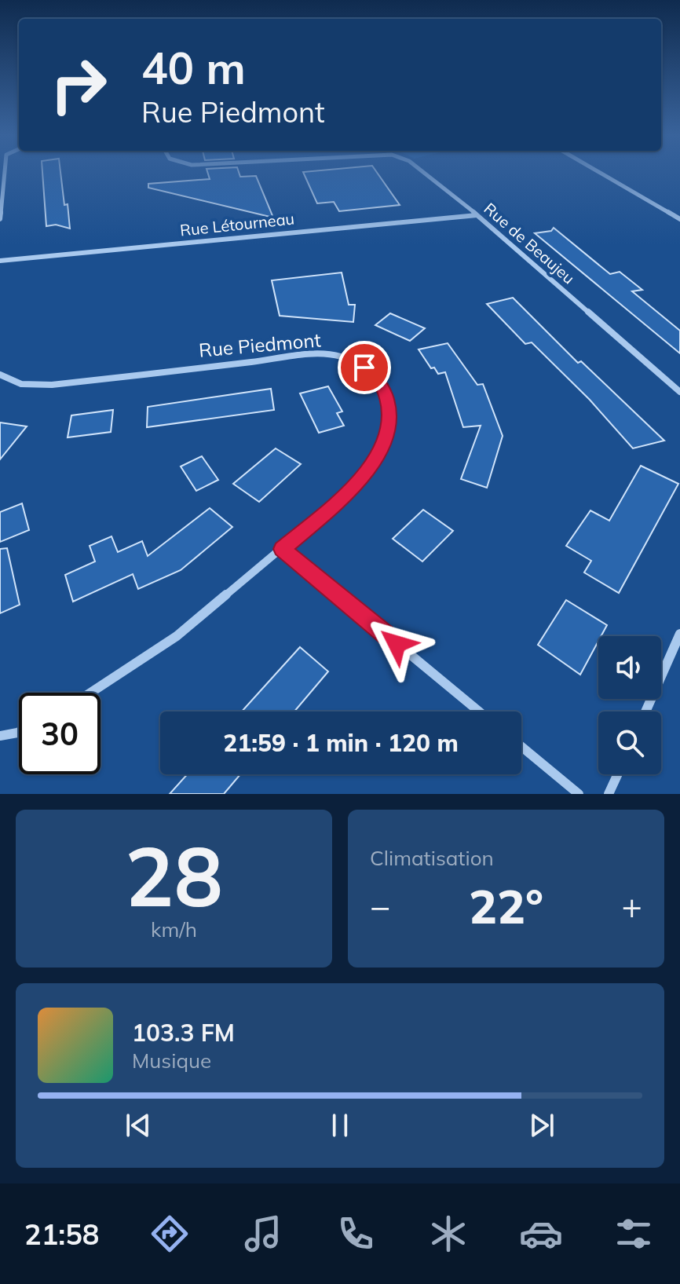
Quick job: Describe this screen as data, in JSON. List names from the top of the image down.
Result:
{
  "streets": {
    "street": ["Rue Létourneau", "Rue de Beaujeu", "Rue Piedmont"]
  },
  "crossings": [
    ["Rue Létourneau", "Rue de Beaujeu"]
  ],
  "page": {
    "turn": ["40 m", "Rue Piedmont"],
    "limit": "30",
    "trip": "21:59 · 1 min · 120 m",
    "tile": [
      ["28", "km/h"],
      "Climatisation"
    ],
    "heat": ["−", "22°", "+"],
    "song": ["103.3 FM", "Musique"],
    "tabs": "21:58"
  }
}
